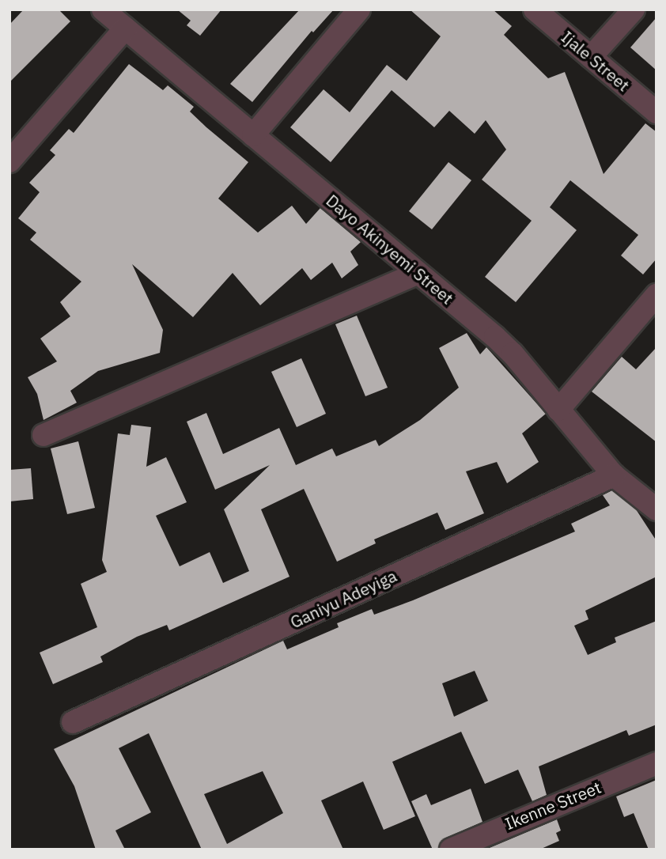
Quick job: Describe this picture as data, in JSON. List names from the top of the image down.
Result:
{
  "streets": {
    "street": [
      "Ijale Street",
      "Dayo Akinyemi Street",
      "Ganiyu Adeyiga",
      "Ikenne Street"
    ]
  },
  "crossings": [
    ["Dayo Akinyemi Street", "Ganiyu Adeyiga"]
  ]
}
